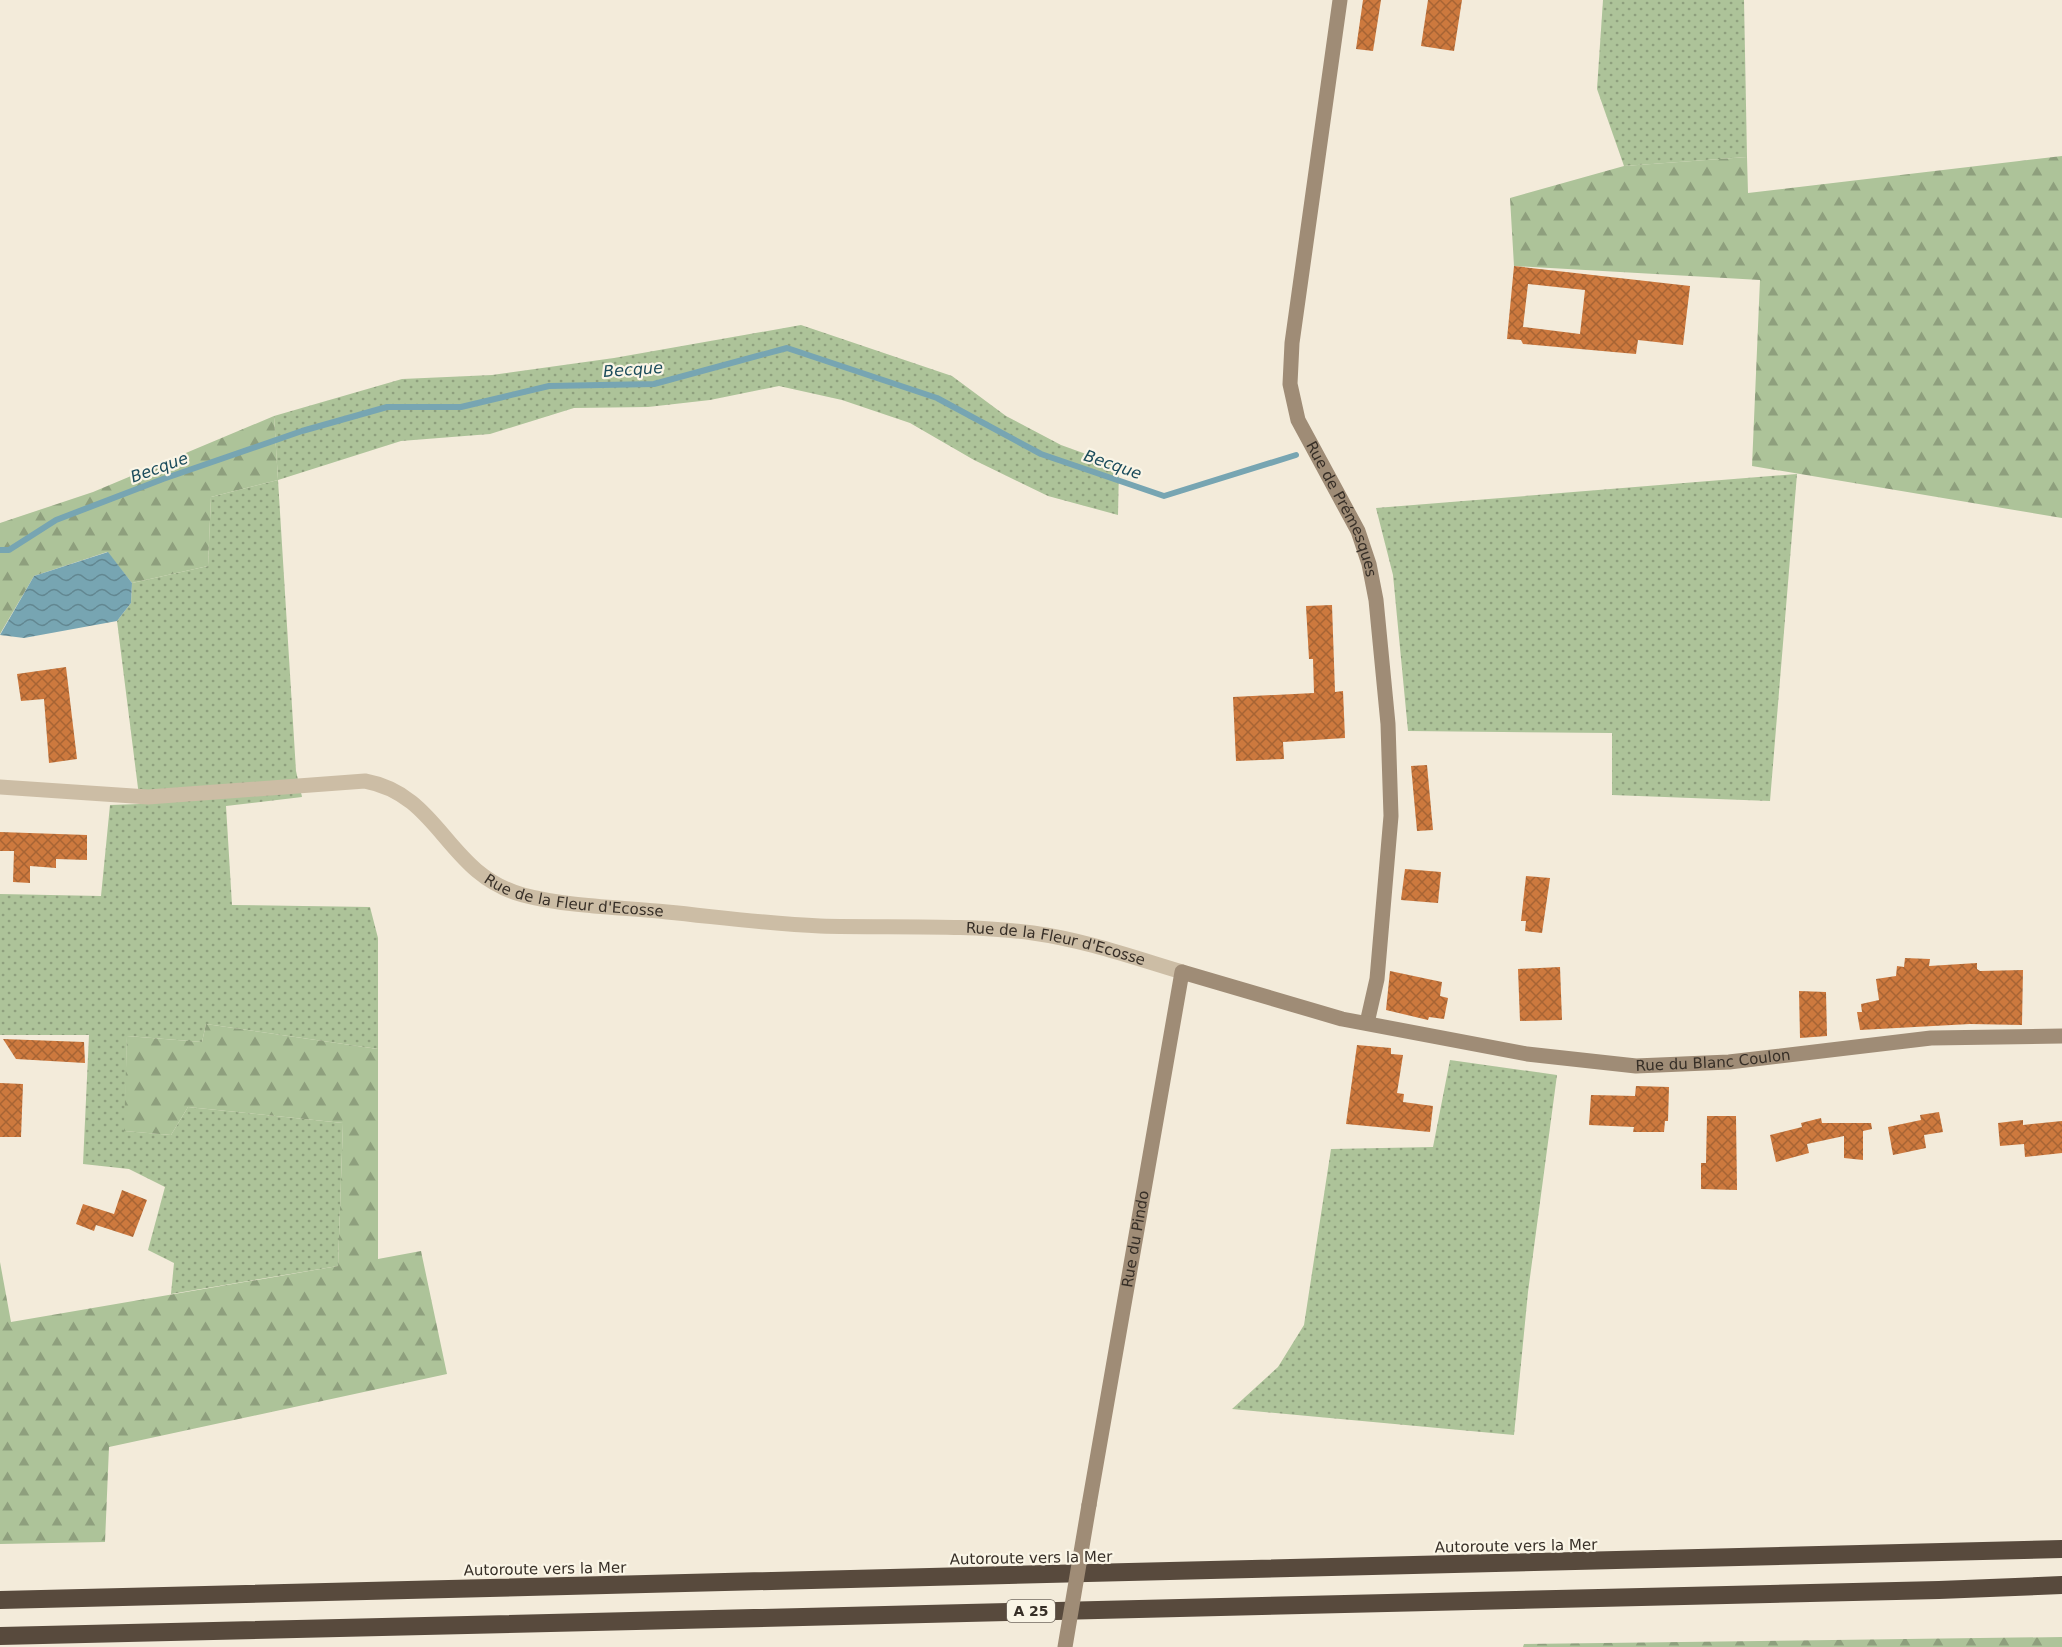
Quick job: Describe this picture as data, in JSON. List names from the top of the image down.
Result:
{
  "streets": {
    "highway": ["Autoroute vers la Mer", "A 25"],
    "street": [
      "Rue de Prémesques",
      "Rue de la Fleur d'Ecosse",
      "Rue du Blanc Coulon",
      "Rue du Pindo"
    ]
  },
  "crossings": [
    ["Rue de Prémesques", "Rue du Blanc Coulon"],
    ["Rue de la Fleur d'Ecosse", "Rue du Blanc Coulon"],
    ["Rue de la Fleur d'Ecosse", "Rue du Pindo"],
    ["Rue du Blanc Coulon", "Rue du Pindo"]
  ],
  "water": ["Becque"]
}
